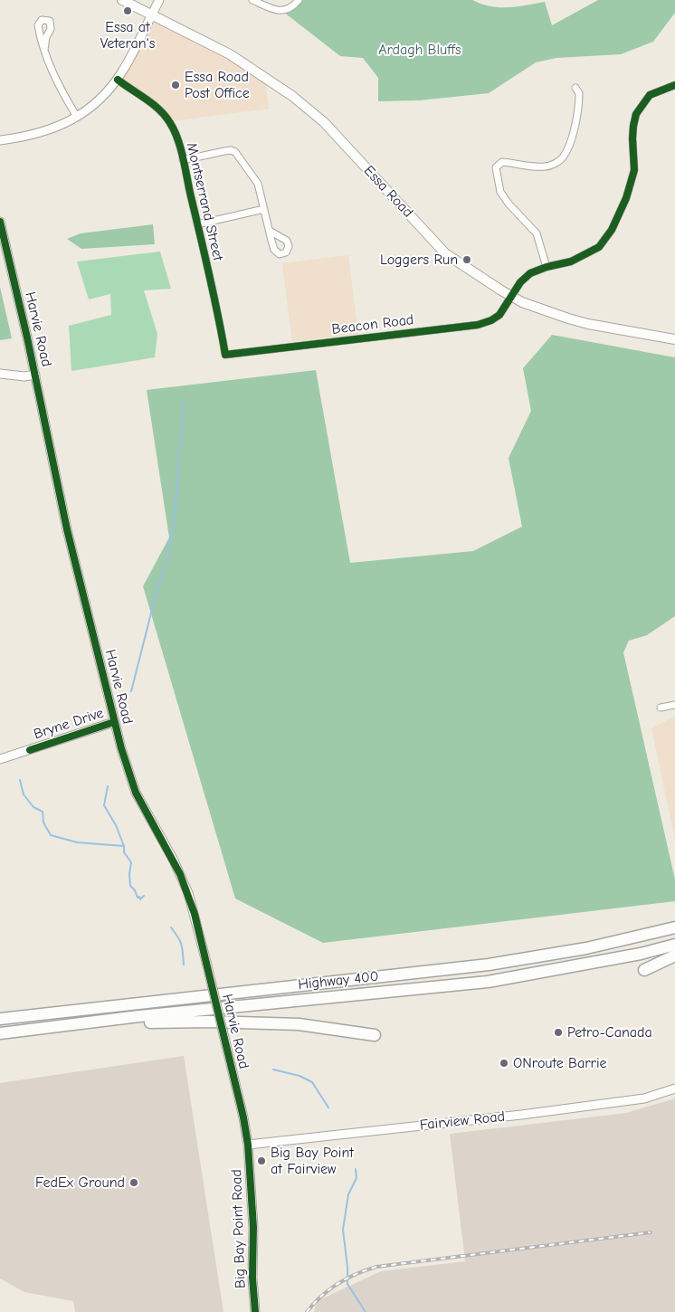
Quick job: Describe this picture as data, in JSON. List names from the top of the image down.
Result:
{
  "streets": {
    "highway": ["Highway 400"],
    "main road": ["Essa Road"],
    "street": [
      "Montserrand Street",
      "Beacon Road",
      "Harvie Road",
      "Bryne Drive",
      "Fairview Road",
      "Big Bay Point Road"
    ]
  },
  "crossings": [
    ["Essa Road", "Beacon Road"],
    ["Montserrand Street", "Beacon Road"],
    ["Harvie Road", "Bryne Drive"],
    ["Harvie Road", "Fairview Road"],
    ["Harvie Road", "Big Bay Point Road"],
    ["Fairview Road", "Big Bay Point Road"]
  ],
  "parks": ["Ardagh Bluffs"],
  "places": [
    "Essa at Veteran's",
    "Essa Road Post Office",
    "Loggers Run",
    "Petro-Canada",
    "ONroute Barrie",
    "Big Bay Point at Fairview",
    "FedEx Ground"
  ]
}
